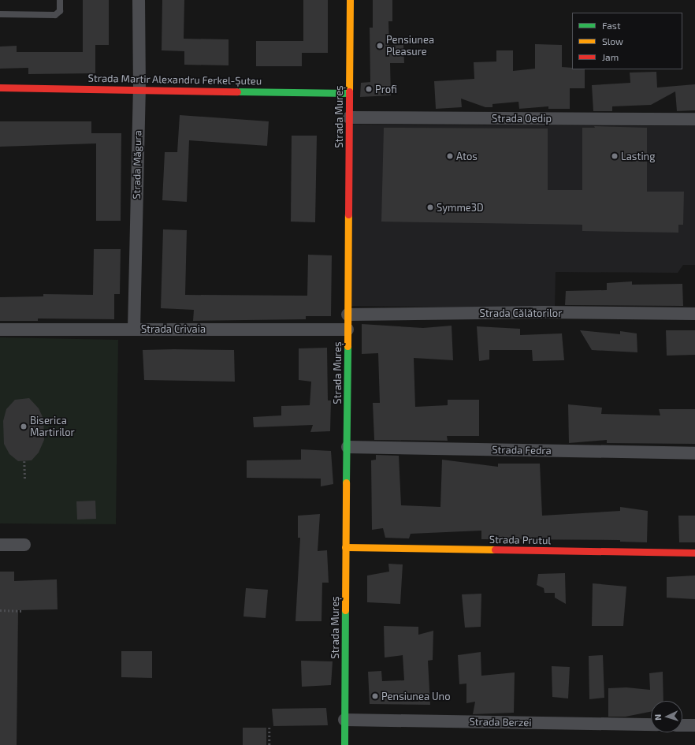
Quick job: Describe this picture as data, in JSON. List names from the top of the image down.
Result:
{
  "streets": {
    "street": [
      "Strada Martir Alexandru Ferkel-Șuteu",
      "Strada Mureș",
      "Strada Oedip",
      "Strada Măgura",
      "Strada Călătorilor",
      "Strada Crivaia",
      "Strada Fedra",
      "Strada Prutul",
      "Strada Berzei"
    ]
  },
  "crossings": [
    ["Strada Martir Alexandru Ferkel-Șuteu", "Strada Mureș"],
    ["Strada Martir Alexandru Ferkel-Șuteu", "Strada Măgura"],
    ["Strada Mureș", "Strada Oedip"],
    ["Strada Mureș", "Strada Călătorilor"],
    ["Strada Mureș", "Strada Crivaia"],
    ["Strada Mureș", "Strada Fedra"],
    ["Strada Mureș", "Strada Prutul"],
    ["Strada Mureș", "Strada Berzei"],
    ["Strada Măgura", "Strada Crivaia"]
  ],
  "places": [
    "Pensiunea Pleasure",
    "Profi",
    "Atos",
    "Lasting",
    "Symme3D",
    "Biserica Martirilor",
    "Pensiunea Uno"
  ],
  "legend": ["Fast", "Slow", "Jam"],
  "north": "left"
}
